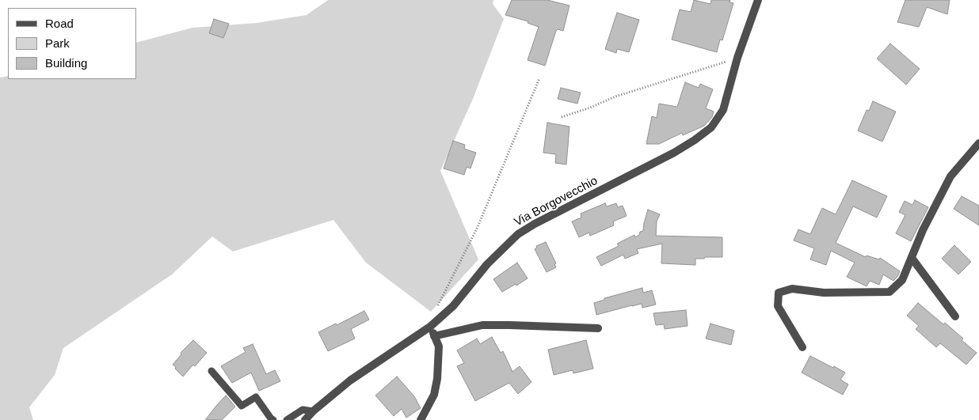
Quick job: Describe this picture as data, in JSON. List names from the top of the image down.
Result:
{
  "streets": {
    "street": ["Via Borgovecchio"]
  },
  "legend": ["Road", "Park", "Building"]
}
